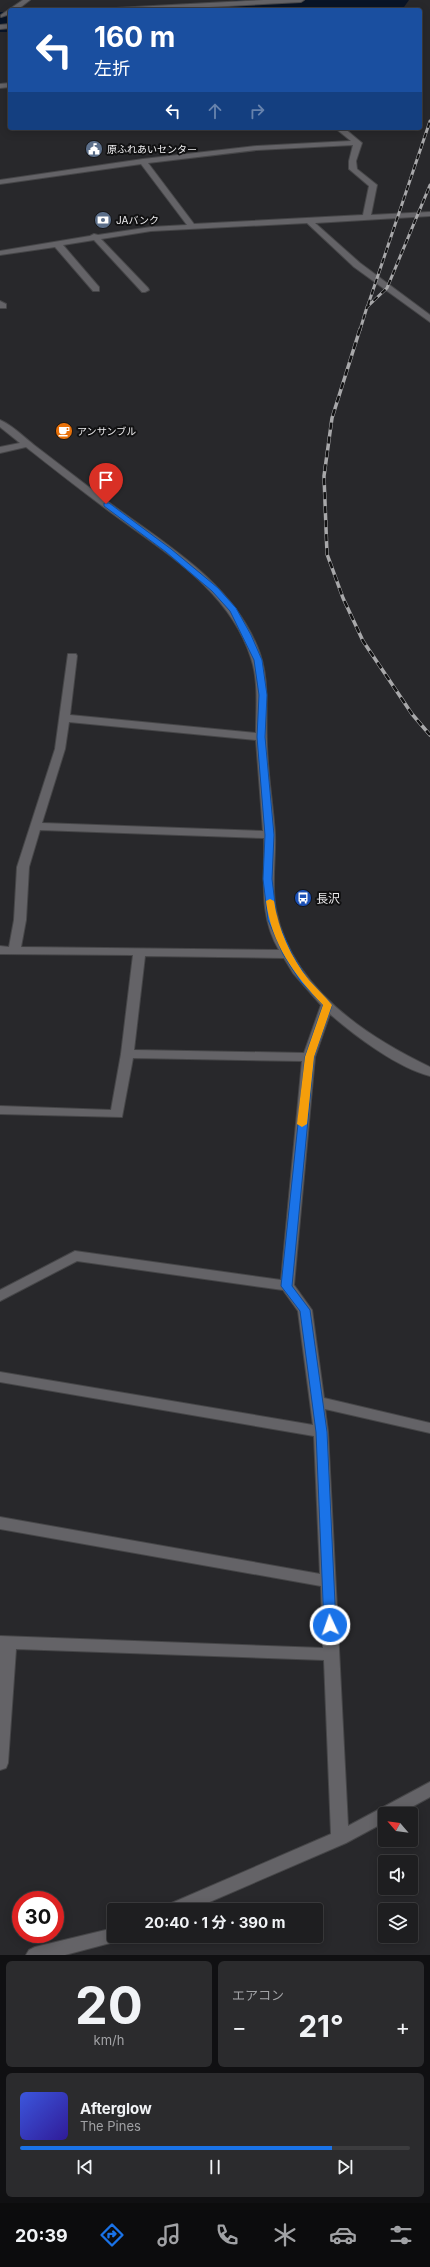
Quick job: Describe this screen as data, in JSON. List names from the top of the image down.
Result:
{
  "places": {
    "public building": ["原ふれあいセンター"],
    "bank": ["JAバンク"],
    "cafe": ["アンサンブル"],
    "bus stop": ["長沢"]
  },
  "north": "top left",
  "page": {
    "turn": ["160 m", "左折"],
    "limit": "30",
    "trip": "20:40 · 1 分 · 390 m",
    "tile": [
      ["20", "km/h"],
      "エアコン"
    ],
    "heat": ["−", "21°", "+"],
    "song": ["Afterglow", "The Pines"],
    "tabs": "20:39"
  }
}
